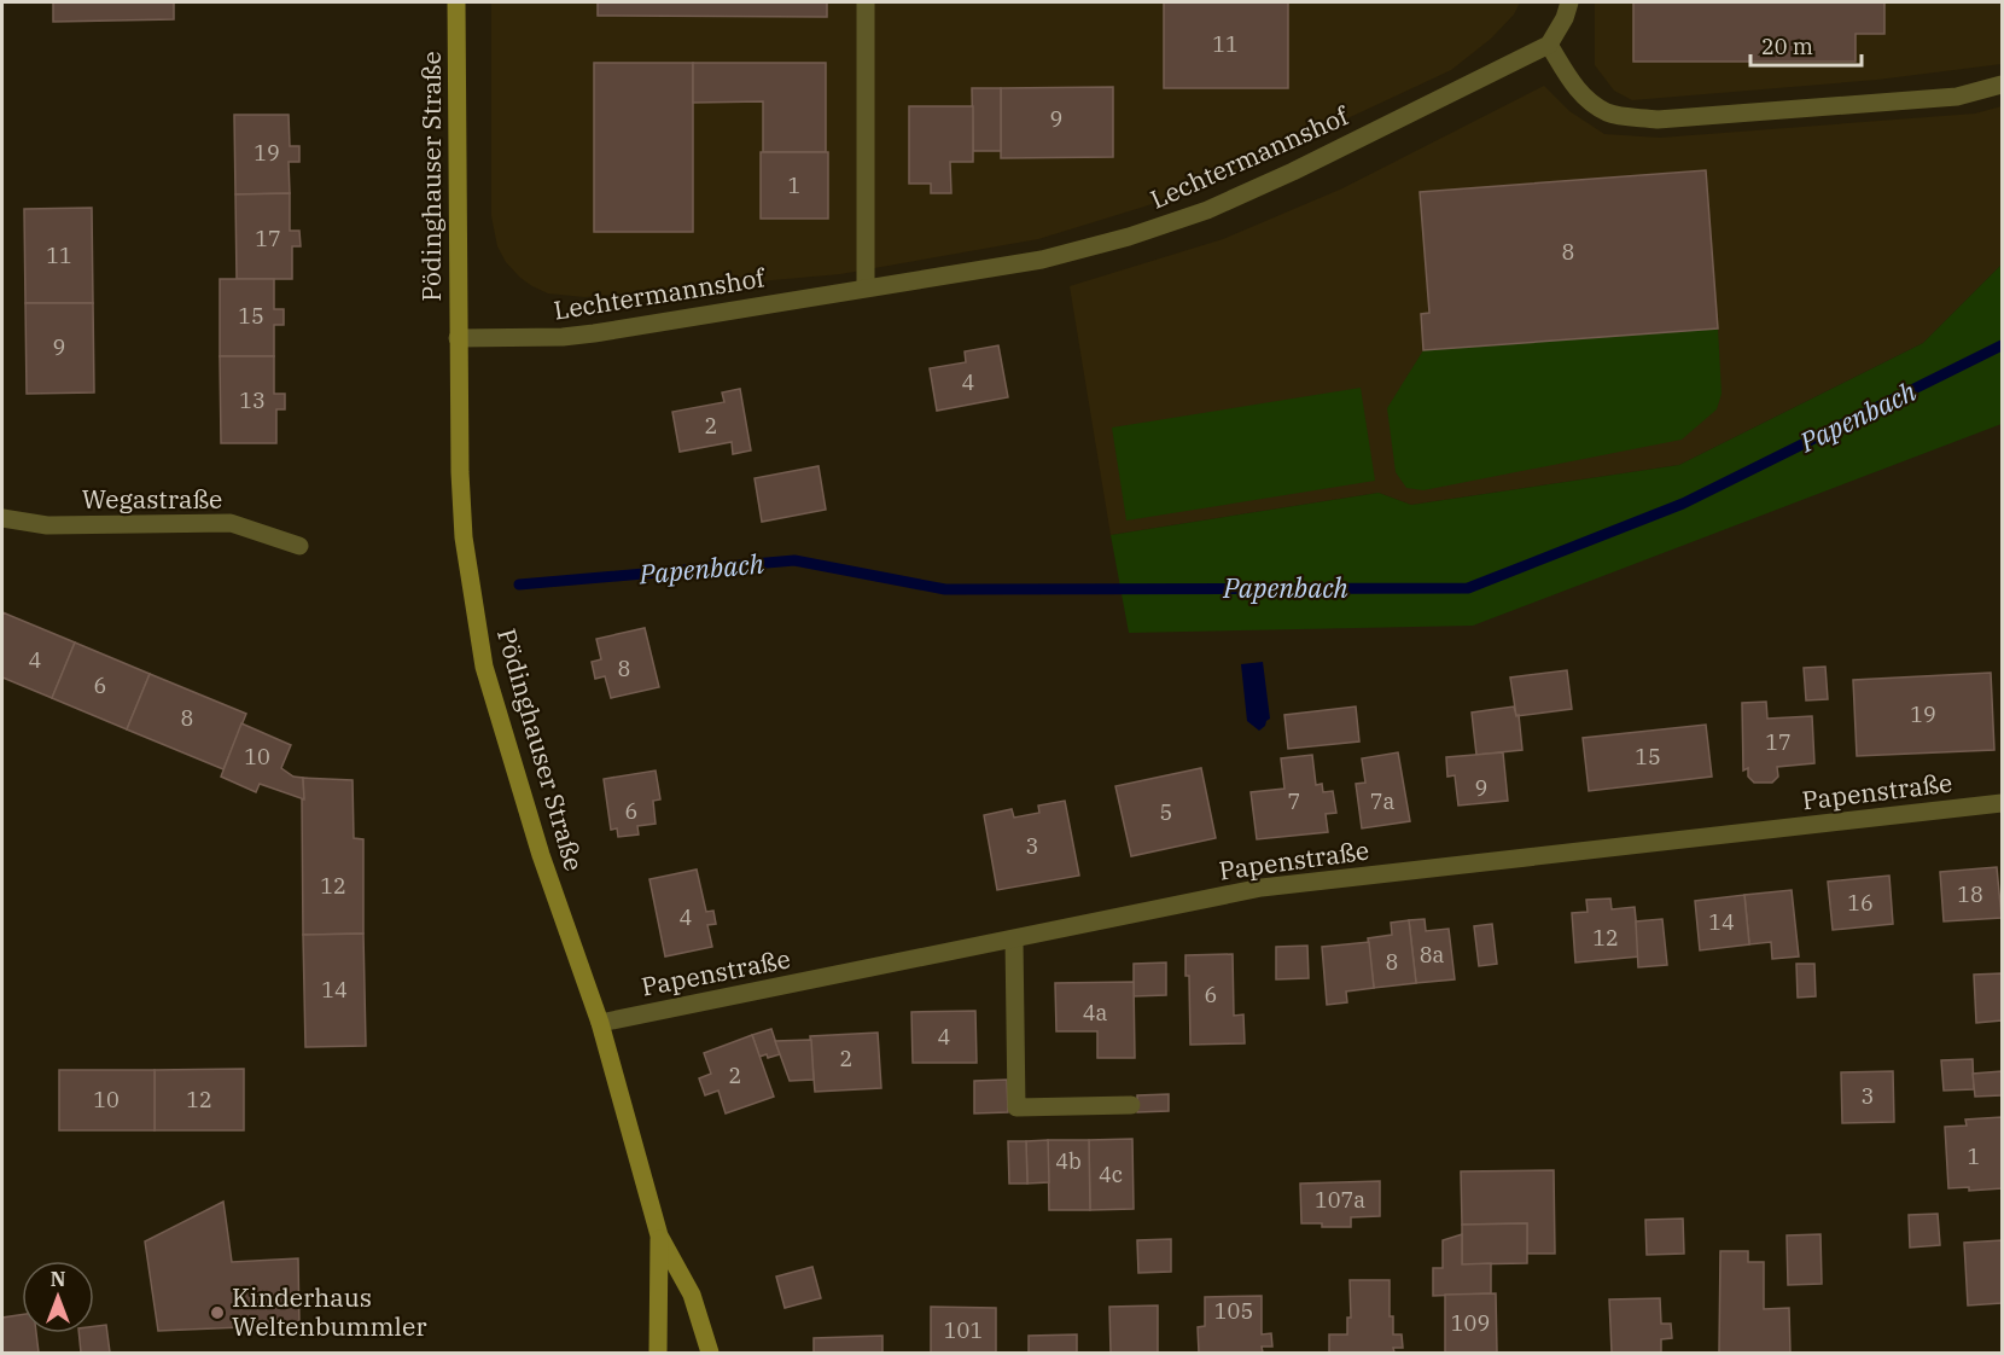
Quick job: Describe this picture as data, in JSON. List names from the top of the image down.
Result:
{
  "streets": {
    "main road": ["Pödinghauser Straße"],
    "street": ["Lechtermannshof", "Wegastraße", "Papenstraße"]
  },
  "crossings": [
    ["Lechtermannshof", "Pödinghauser Straße"],
    ["Pödinghauser Straße", "Papenstraße"]
  ],
  "water": ["Papenbach"],
  "places": ["Kinderhaus Weltenbummler"],
  "house_numbers": [
    "11",
    "9",
    "19",
    "1",
    "17",
    "8",
    "11",
    "15",
    "9",
    "4",
    "13",
    "2",
    "4",
    "8",
    "6",
    "19",
    "8",
    "17",
    "10",
    "15",
    "9",
    "7",
    "7a",
    "6",
    "5",
    "3",
    "12",
    "18",
    "16",
    "4",
    "14",
    "12",
    "8a",
    "8",
    "14",
    "6",
    "4a",
    "4",
    "2",
    "2",
    "3",
    "10",
    "12",
    "1",
    "4b",
    "4c",
    "107a",
    "105",
    "109",
    "101"
  ],
  "scale_bar": "20 m",
  "north": "top"
}
